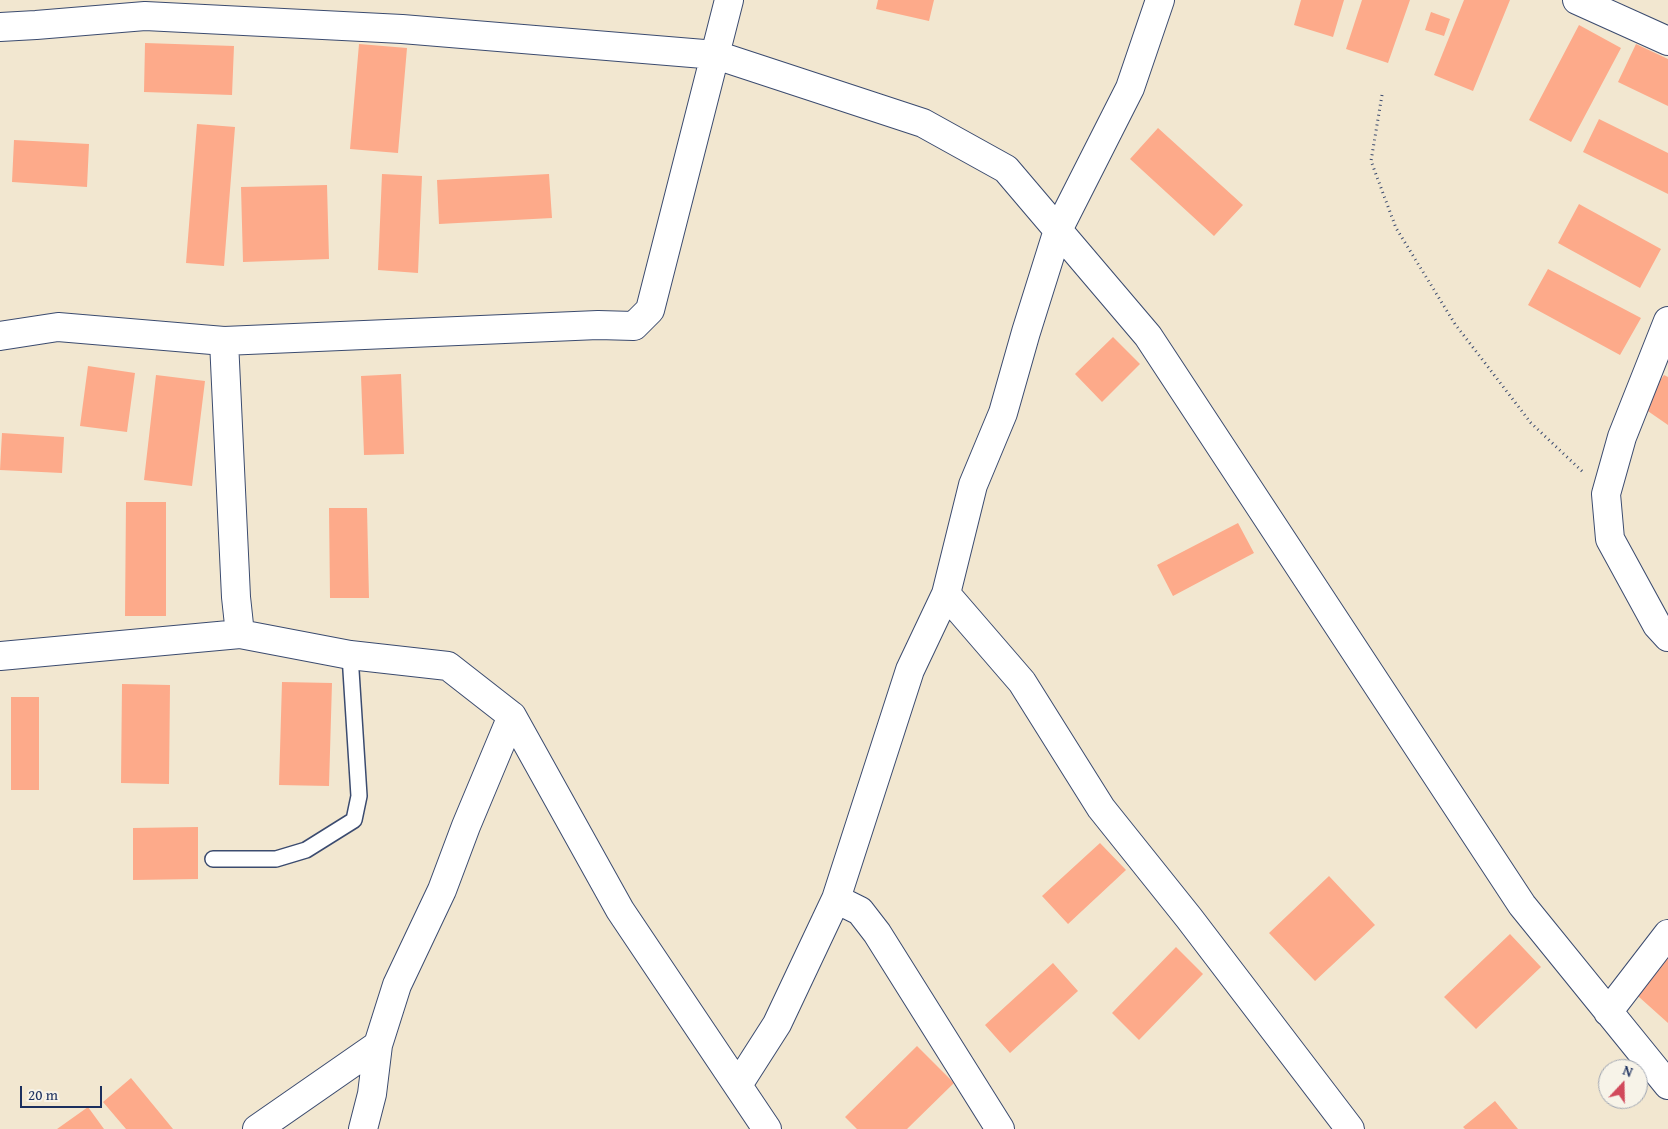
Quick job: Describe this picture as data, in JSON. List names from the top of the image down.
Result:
{
  "scale_bar": "20 m",
  "north": "top"
}
